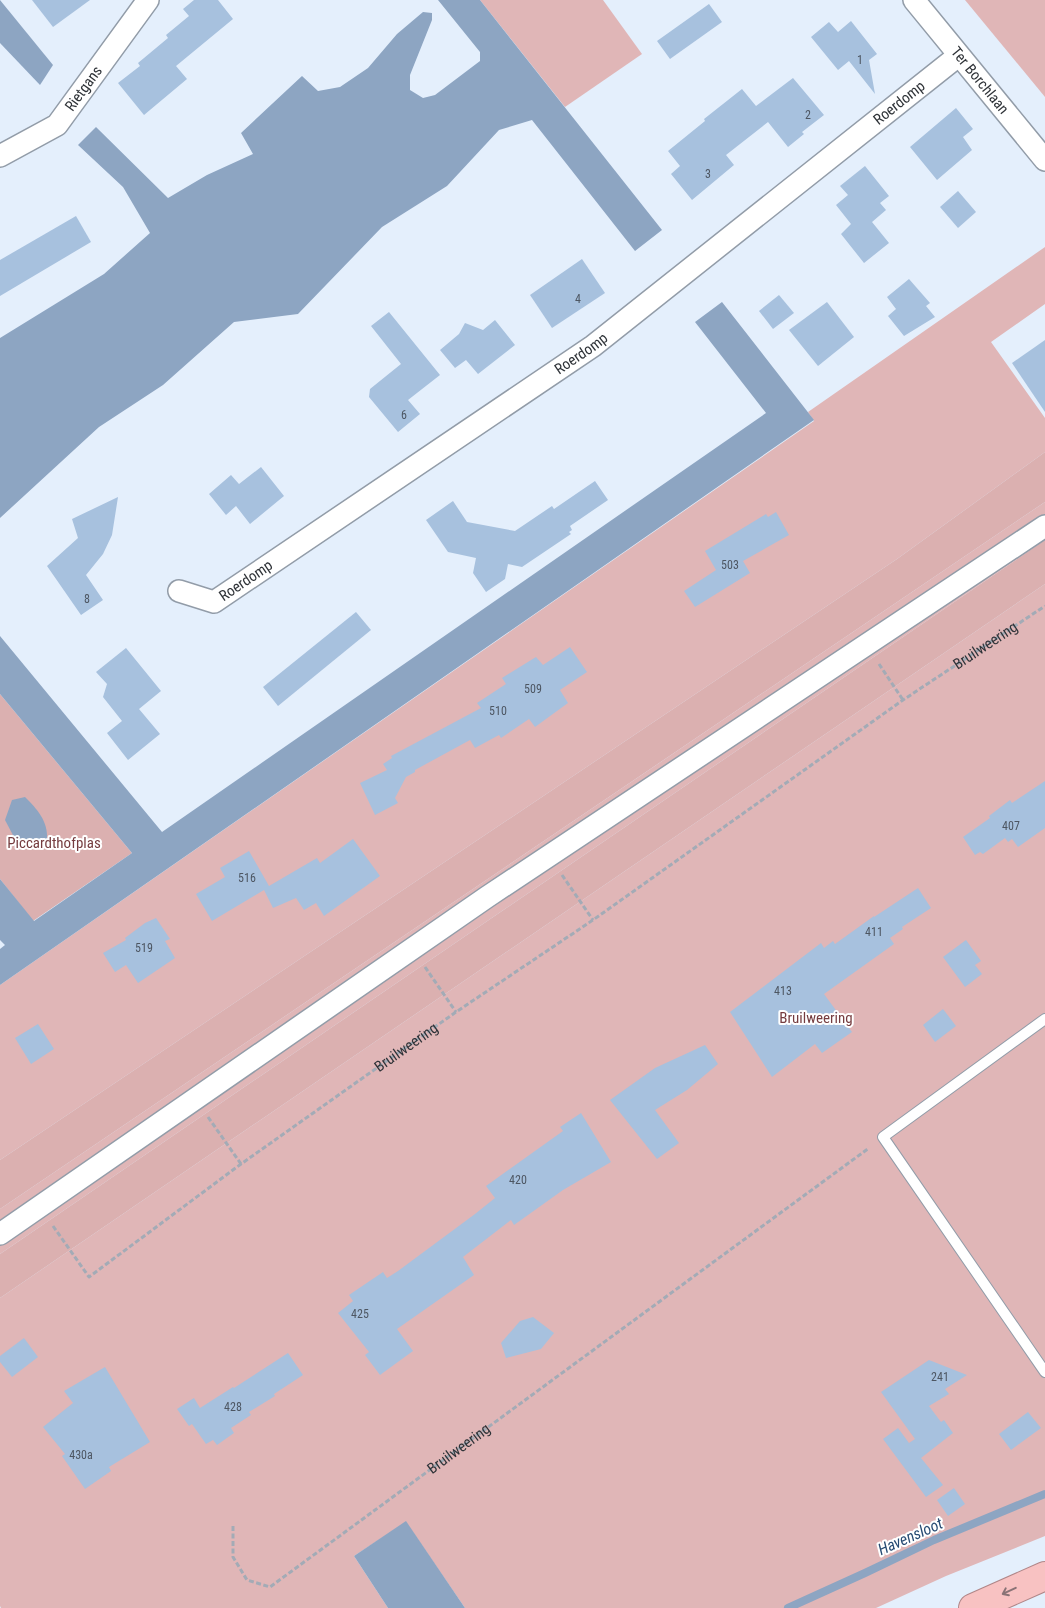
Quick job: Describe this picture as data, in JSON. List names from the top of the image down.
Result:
{
  "streets": {
    "street": ["Ter Borchlaan", "Rietgans", "Roerdomp"],
    "path": ["Bruilweering"]
  },
  "crossings": [
    ["Ter Borchlaan", "Roerdomp"]
  ],
  "water": ["Havensloot"],
  "parks": ["Piccardthofplas", "Bruilweering"],
  "house_numbers": [
    "1",
    "2",
    "3",
    "4",
    "6",
    "503",
    "8",
    "509",
    "510",
    "407",
    "516",
    "411",
    "519",
    "413",
    "420",
    "425",
    "241",
    "428",
    "430a"
  ]
}
